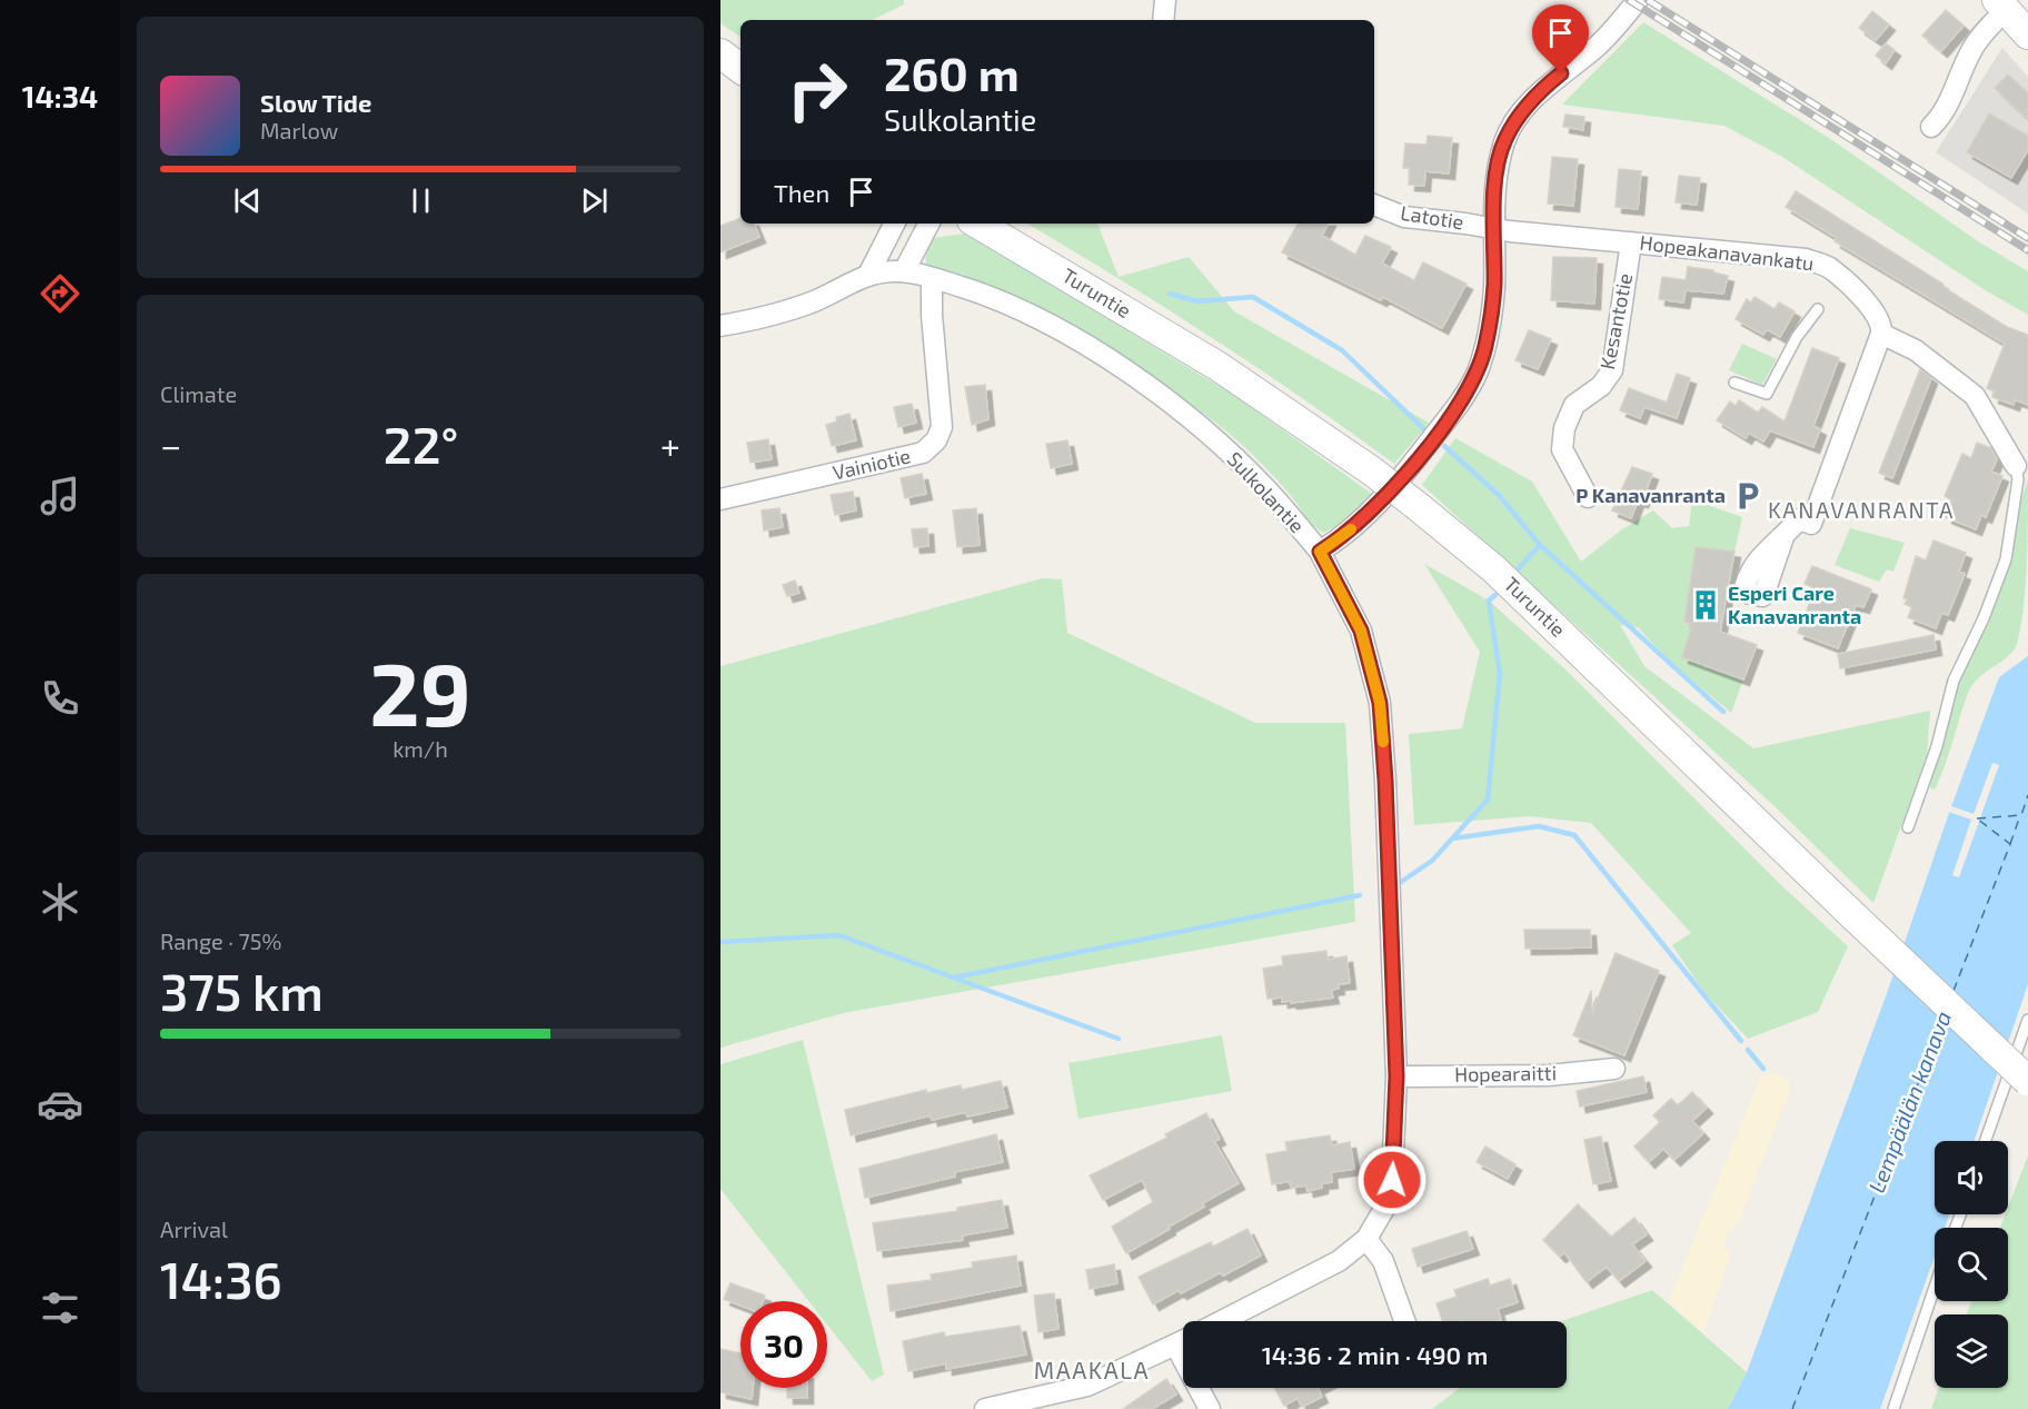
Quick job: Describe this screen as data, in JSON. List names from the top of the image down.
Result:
{
  "streets": {
    "main road": ["Turuntie"],
    "street": [
      "Latotie",
      "Hopeakanavankatu",
      "Kesantotie",
      "Vainiotie",
      "Sulkolantie",
      "Hopearaitti"
    ]
  },
  "crossings": [
    ["Latotie", "Hopeakanavankatu"],
    ["Latotie", "Sulkolantie"],
    ["Hopeakanavankatu", "Kesantotie"],
    ["Hopeakanavankatu", "Sulkolantie"],
    ["Vainiotie", "Sulkolantie"]
  ],
  "districts": ["KANAVANRANTA", "MAAKALA"],
  "water": ["Lempäälän kanava"],
  "places": {
    "parking": ["P Kanavanranta"],
    "building": ["Esperi Care Kanavanranta"]
  },
  "page": {
    "tabs": "14:34",
    "turn": ["260 m", "Sulkolantie"],
    "song": ["Slow Tide", "Marlow"],
    "then": "Then",
    "tile": [
      "Climate",
      ["29", "km/h"],
      ["Range · 75%", "375 km"],
      ["Arrival", "14:36"]
    ],
    "heat": ["−", "22°", "+"],
    "limit": "30",
    "trip": "14:36 · 2 min · 490 m"
  }
}
